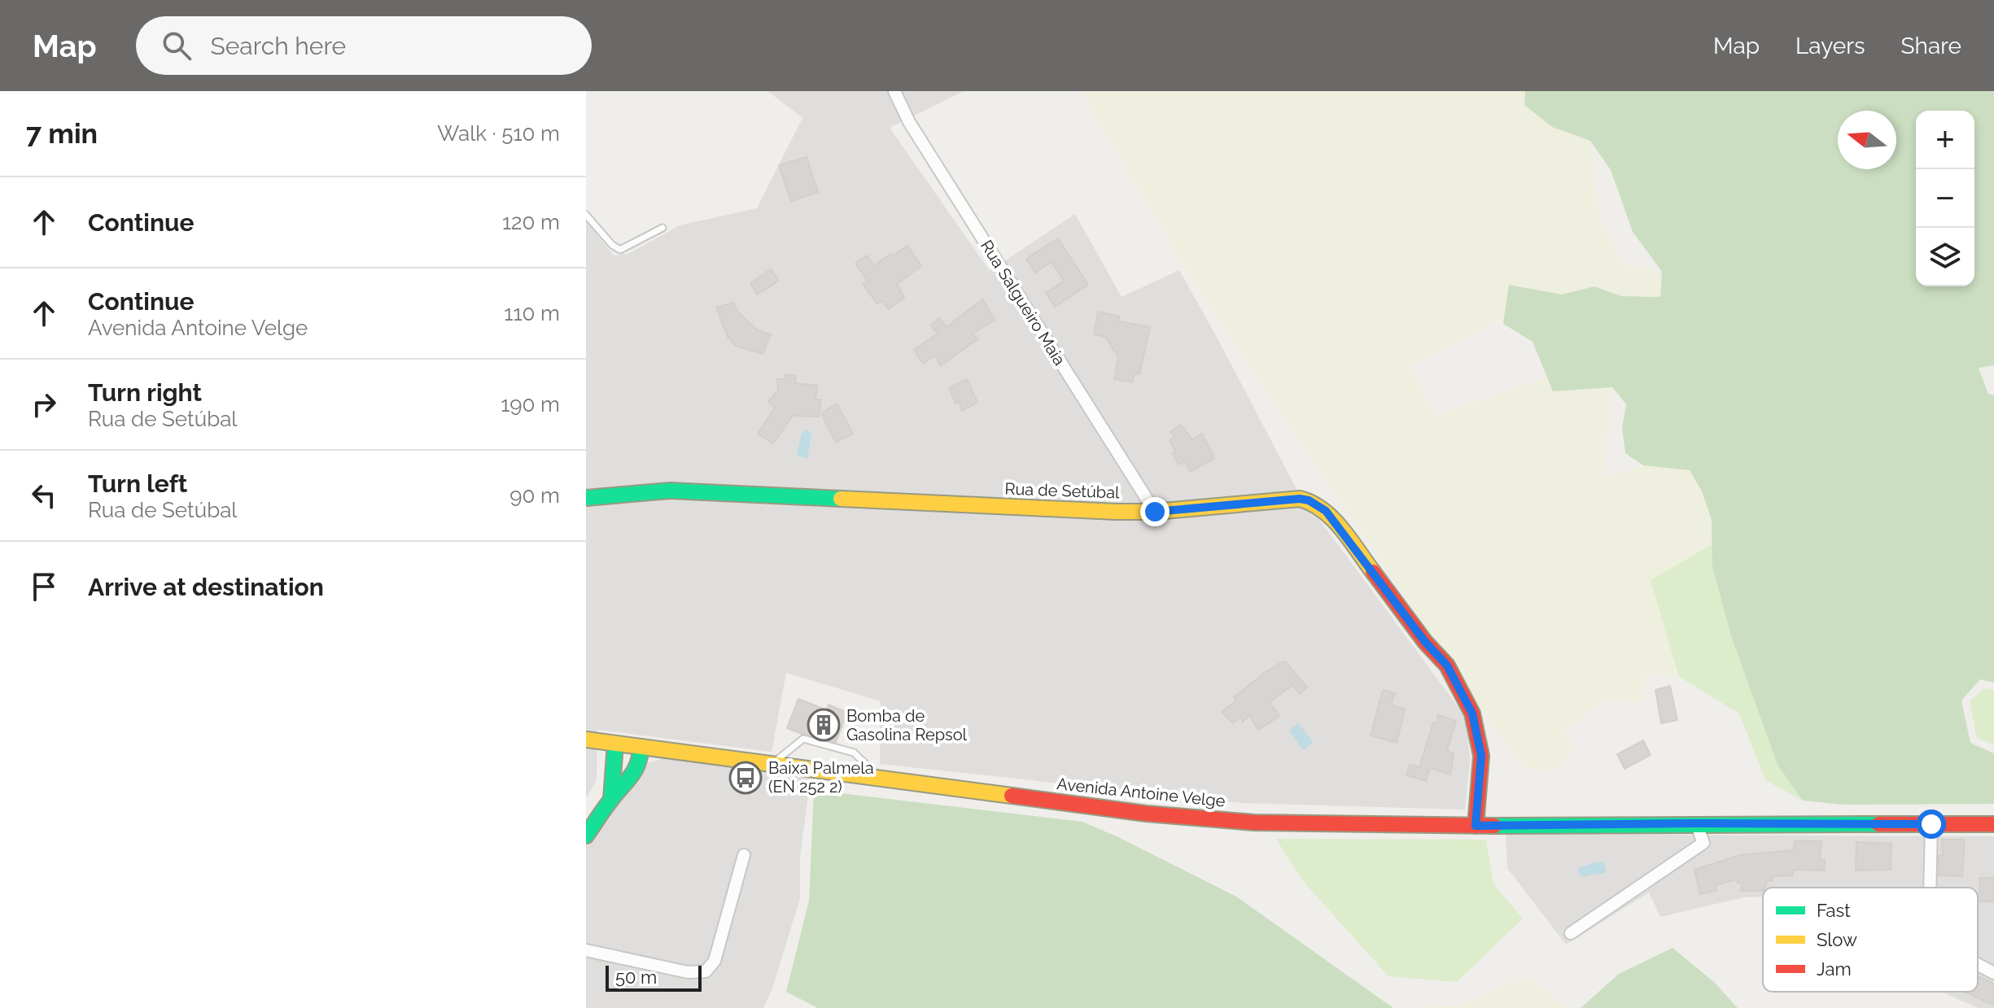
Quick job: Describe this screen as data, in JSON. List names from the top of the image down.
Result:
{
  "streets": {
    "main road": ["Rua de Setúbal", "Avenida Antoine Velge"],
    "street": ["Rua Salgueiro Maia"]
  },
  "crossings": [
    ["Rua Salgueiro Maia", "Rua de Setúbal"],
    ["Rua de Setúbal", "Avenida Antoine Velge"]
  ],
  "places": {
    "building": ["Bomba de Gasolina Repsol"],
    "bus stop": ["Baixa Palmela (EN 252 2)"]
  },
  "legend": ["Fast", "Slow", "Jam"],
  "scale_bar": "50 m",
  "north": "left",
  "page": {
    "header": "Map",
    "search": "Search here",
    "nav": ["Map", "Layers", "Share"],
    "heading": ["7 min", "Walk · 510 m"],
    "map_buttons": ["+", "−"],
    "list": [
      ["Continue", "120 m"],
      ["Continue", "Avenida Antoine Velge", "110 m"],
      ["Turn right", "Rua de Setúbal", "190 m"],
      ["Turn left", "Rua de Setúbal", "90 m"],
      "Arrive at destination"
    ],
    "scale": "50 m"
  }
}
